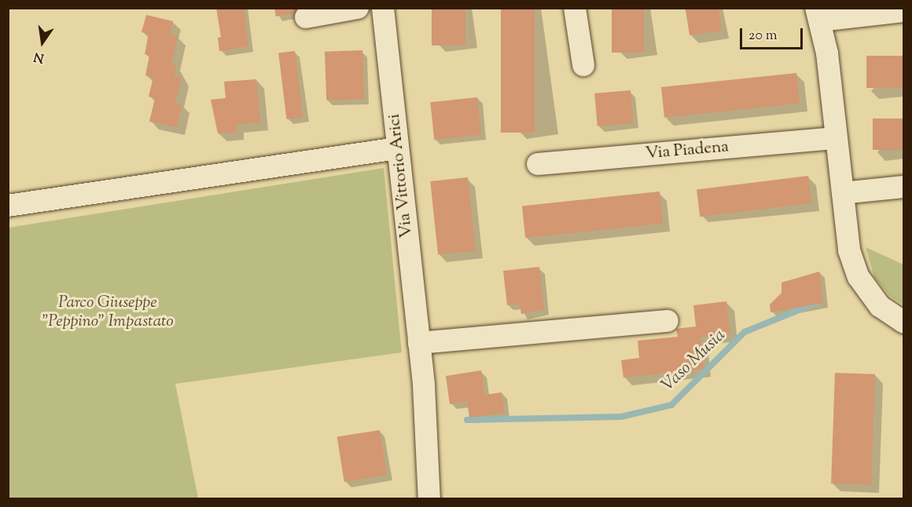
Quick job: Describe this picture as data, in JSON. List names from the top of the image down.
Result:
{
  "streets": {
    "street": ["Via Piadena", "Via Vittorio Arici"]
  },
  "water": ["Vaso Musia"],
  "parks": ["Parco Giuseppe \"Peppino\" Impastato"],
  "scale_bar": "20 m",
  "north": "bottom"
}
